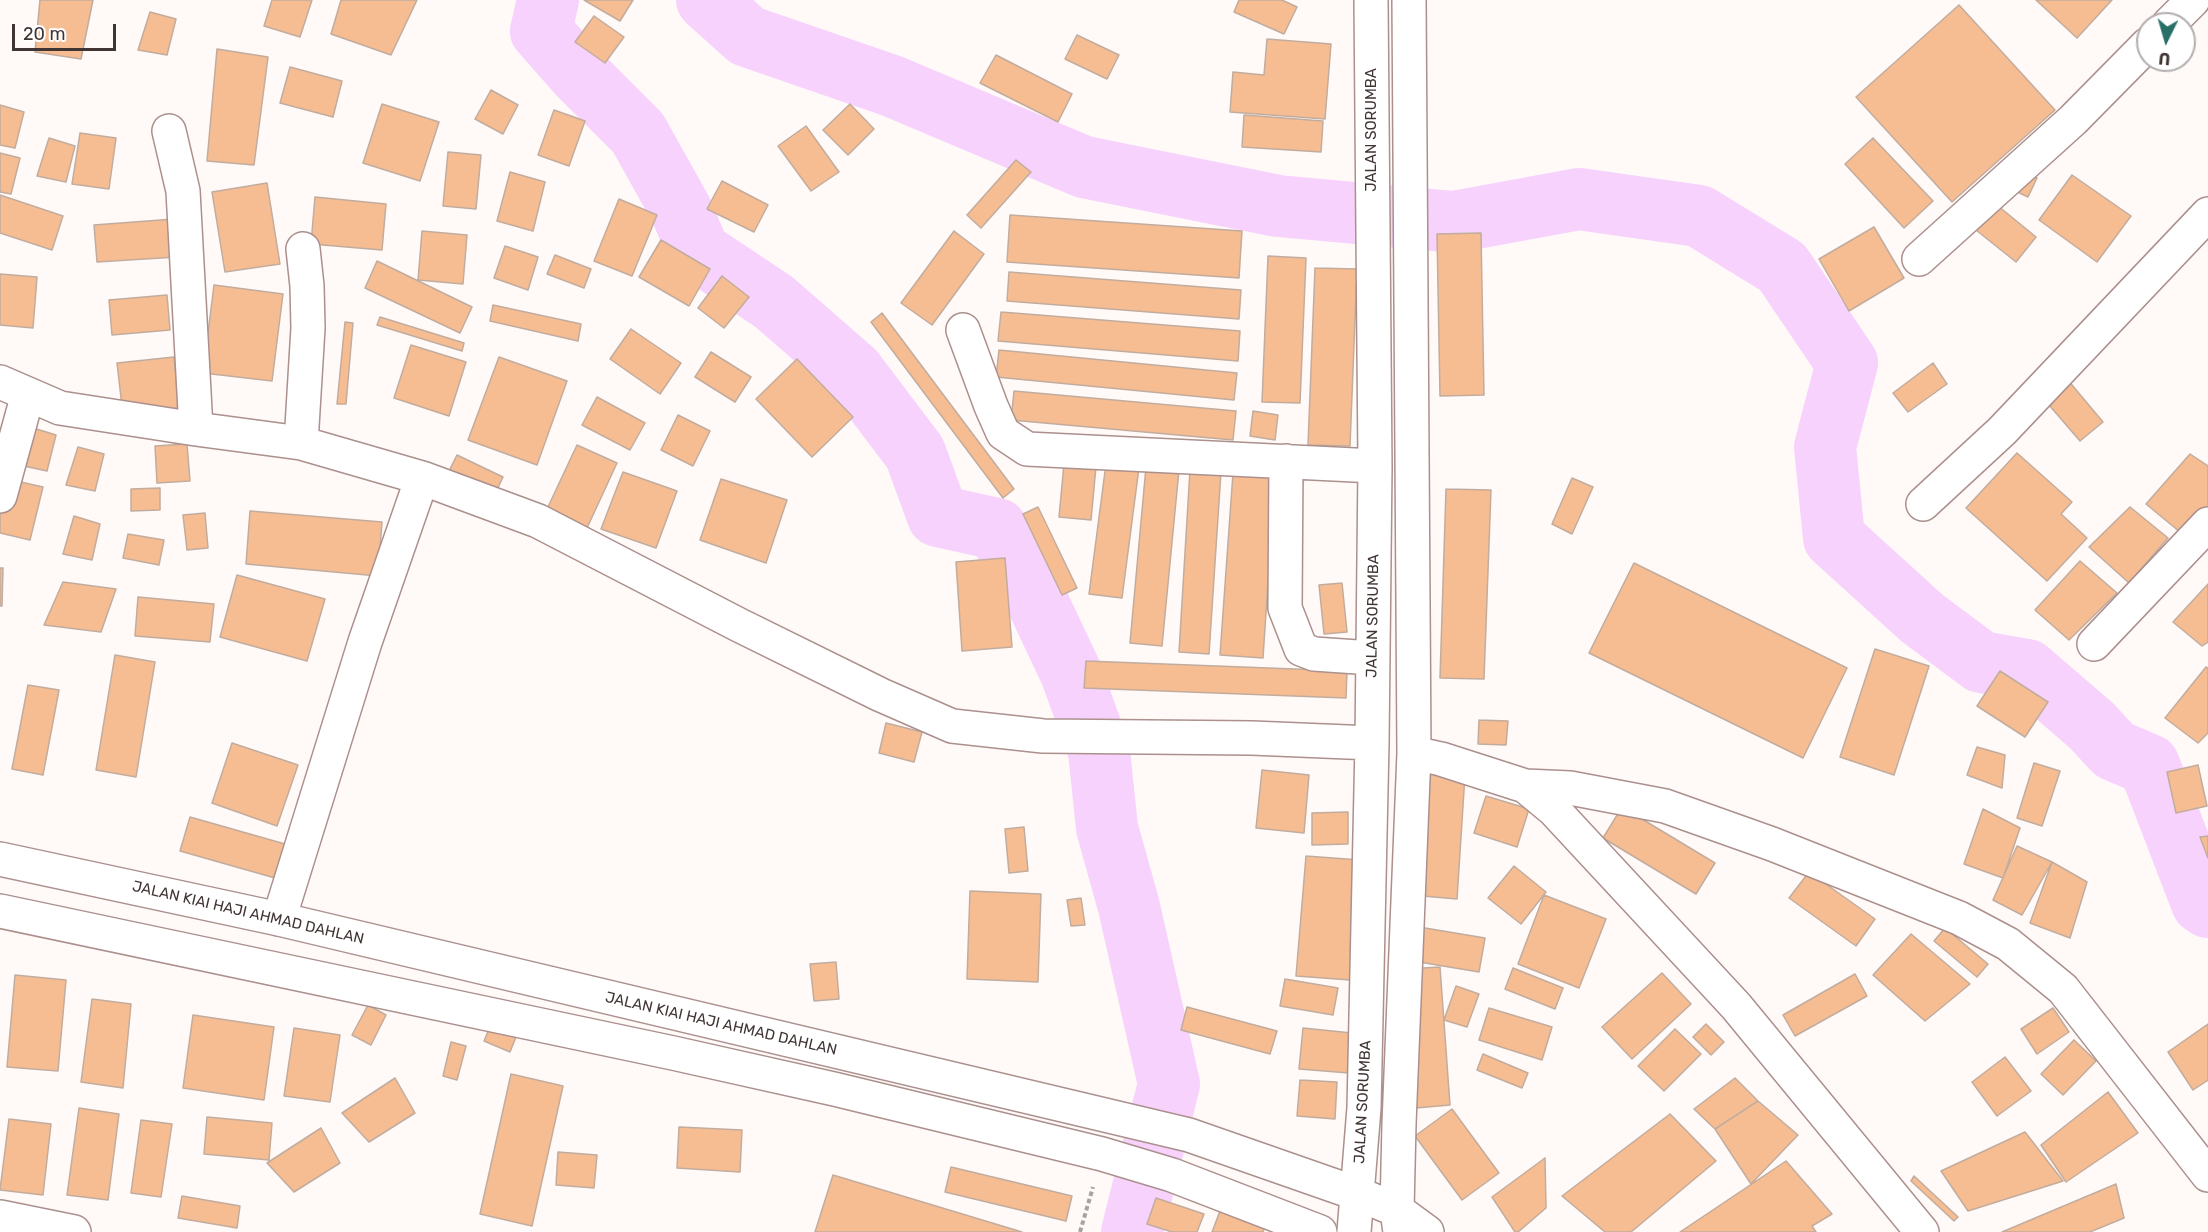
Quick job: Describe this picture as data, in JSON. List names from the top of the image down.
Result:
{
  "streets": {
    "street": ["JALAN SORUMBA", "JALAN KIAI HAJI AHMAD DAHLAN"]
  },
  "crossings": [
    ["JALAN SORUMBA", "JALAN KIAI HAJI AHMAD DAHLAN"]
  ],
  "scale_bar": "20 m",
  "north": "bottom"
}
